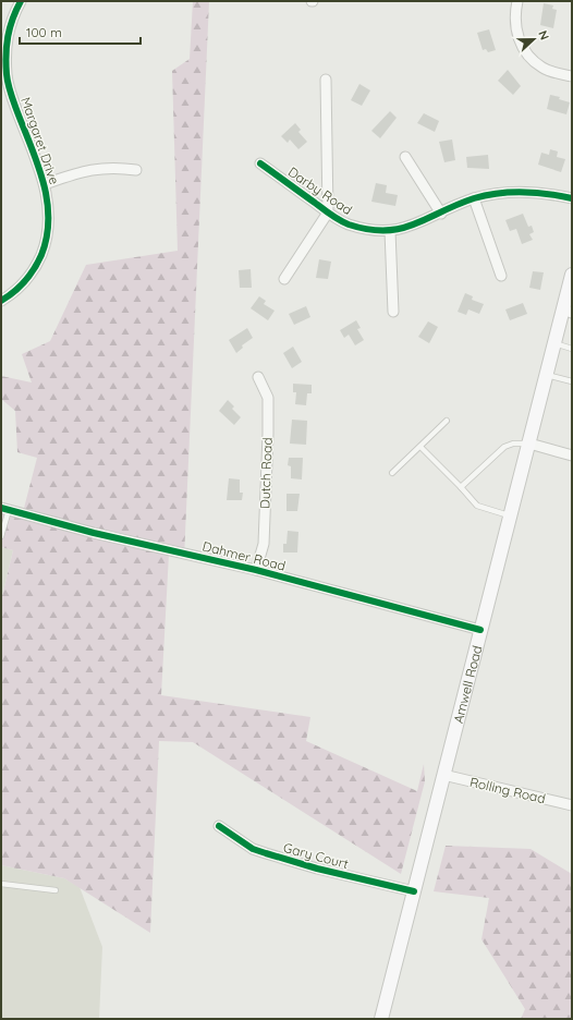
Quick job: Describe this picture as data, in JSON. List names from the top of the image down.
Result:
{
  "streets": {
    "main road": ["Amwell Road"],
    "street": [
      "Margaret Drive",
      "Darby Road",
      "Dutch Road",
      "Dahmer Road",
      "Rolling Road",
      "Gary Court"
    ]
  },
  "crossings": [
    ["Dutch Road", "Dahmer Road"],
    ["Dahmer Road", "Amwell Road"],
    ["Amwell Road", "Rolling Road"],
    ["Amwell Road", "Gary Court"]
  ],
  "scale_bar": "100 m",
  "north": "right"
}
